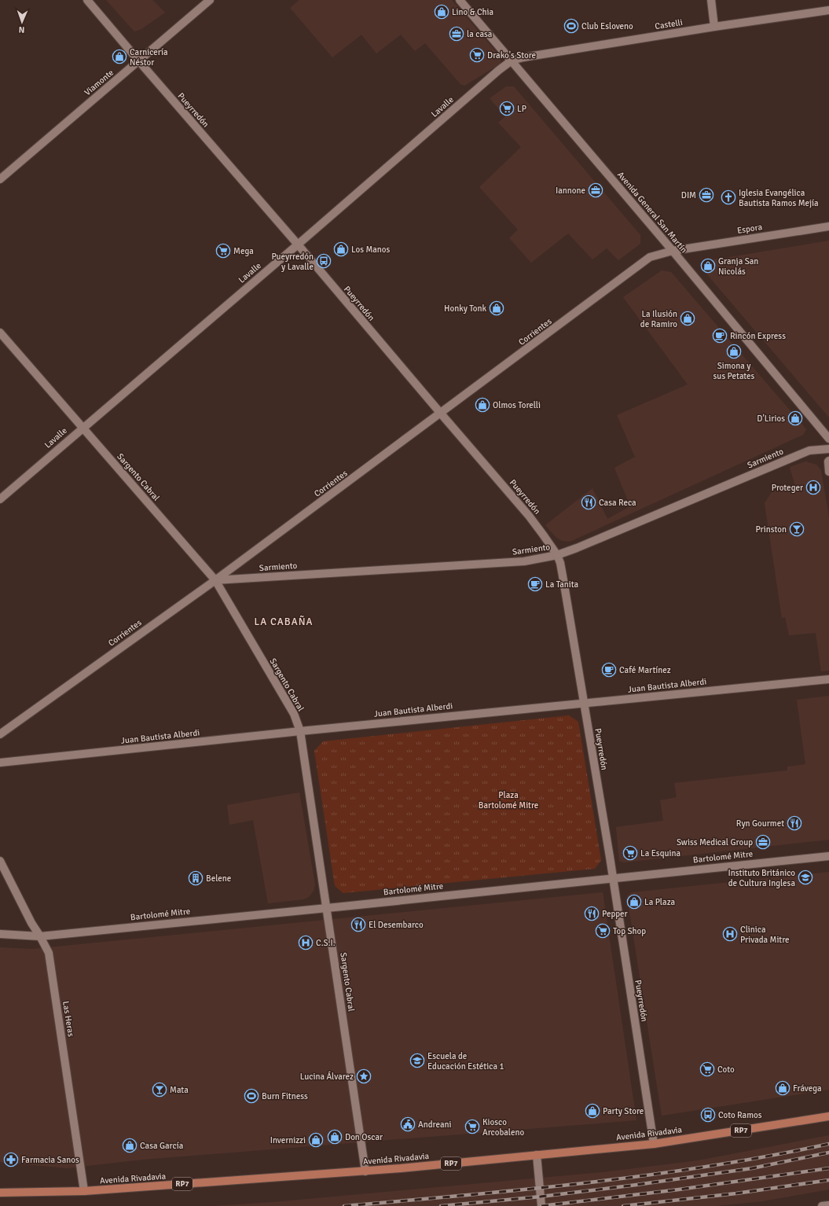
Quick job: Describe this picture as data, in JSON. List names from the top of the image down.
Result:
{
  "streets": {
    "main road": ["RP7", "Avenida Rivadavia"],
    "street": [
      "Castelli",
      "Viamonte",
      "Lavalle",
      "Pueyrredón",
      "Avenida General San Martín",
      "Espora",
      "Corrientes",
      "Sarmiento",
      "Sargento Cabral",
      "Juan Bautista Alberdi",
      "Bartolomé Mitre",
      "Las Heras"
    ]
  },
  "crossings": [
    ["Castelli", "Lavalle"],
    ["Castelli", "Avenida General San Martín"],
    ["Viamonte", "Pueyrredón"],
    ["Lavalle", "Pueyrredón"],
    ["Lavalle", "Avenida General San Martín"],
    ["Lavalle", "Sargento Cabral"],
    ["Pueyrredón", "Corrientes"],
    ["Pueyrredón", "Sarmiento"],
    ["Pueyrredón", "Juan Bautista Alberdi"],
    ["Pueyrredón", "Bartolomé Mitre"],
    ["Pueyrredón", "Avenida Rivadavia"],
    ["Avenida General San Martín", "Espora"],
    ["Avenida General San Martín", "Corrientes"],
    ["Espora", "Corrientes"],
    ["Corrientes", "Sarmiento"],
    ["Corrientes", "Sargento Cabral"],
    ["Sarmiento", "Sargento Cabral"],
    ["Sargento Cabral", "Juan Bautista Alberdi"],
    ["Sargento Cabral", "Bartolomé Mitre"],
    ["Sargento Cabral", "Avenida Rivadavia"],
    ["Bartolomé Mitre", "Las Heras"],
    ["Las Heras", "Avenida Rivadavia"]
  ],
  "districts": ["LA CABAÑA"],
  "parks": ["Plaza Bartolomé Mitre"],
  "places": {
    "shop": [
      "Lino & Chia",
      "Carnicería Néstor",
      "Los Manos",
      "Granja San Nicolás",
      "Honky Tonk",
      "La Ilusión de Ramiro",
      "Simona y sus Petates",
      "Olmos Torelli",
      "D'Lirios",
      "La Plaza",
      "Frávega",
      "Party Store",
      "Don Oscar",
      "Invernizzi",
      "Casa García"
    ],
    "sports": ["Club Esloveno", "Burn Fitness"],
    "office": [
      "la casa",
      "Iannone",
      "DIM",
      "Swiss Medical Group"
    ],
    "supermarket": [
      "Drako's Store",
      "LP",
      "Mega",
      "La Esquina",
      "Top Shop",
      "Coto",
      "Kiosco Arcobaleno"
    ],
    "church": ["Iglesia Evangélica Bautista Ramos Mejía"],
    "bus stop": ["Pueyrredón y Lavalle", "Coto Ramos"],
    "cafe": ["Rincón Express", "La Tanita", "Café Martínez"],
    "hospital": ["Proteger", "Clinica Privada Mitre", "C.S.I."],
    "restaurant": [
      "Casa Reca",
      "Ryn Gourmet",
      "Pepper",
      "El Desembarco"
    ],
    "bar": ["Prinston", "Mata"],
    "school or university": ["Instituto Británico de Cultura Inglesa", "Escuela de Educación Estética 1"],
    "building": ["Belene"],
    "place": ["Lucina Álvarez"],
    "public building": ["Andreani"],
    "pharmacy": ["Farmacia Sanos"]
  },
  "north": "bottom"
}
